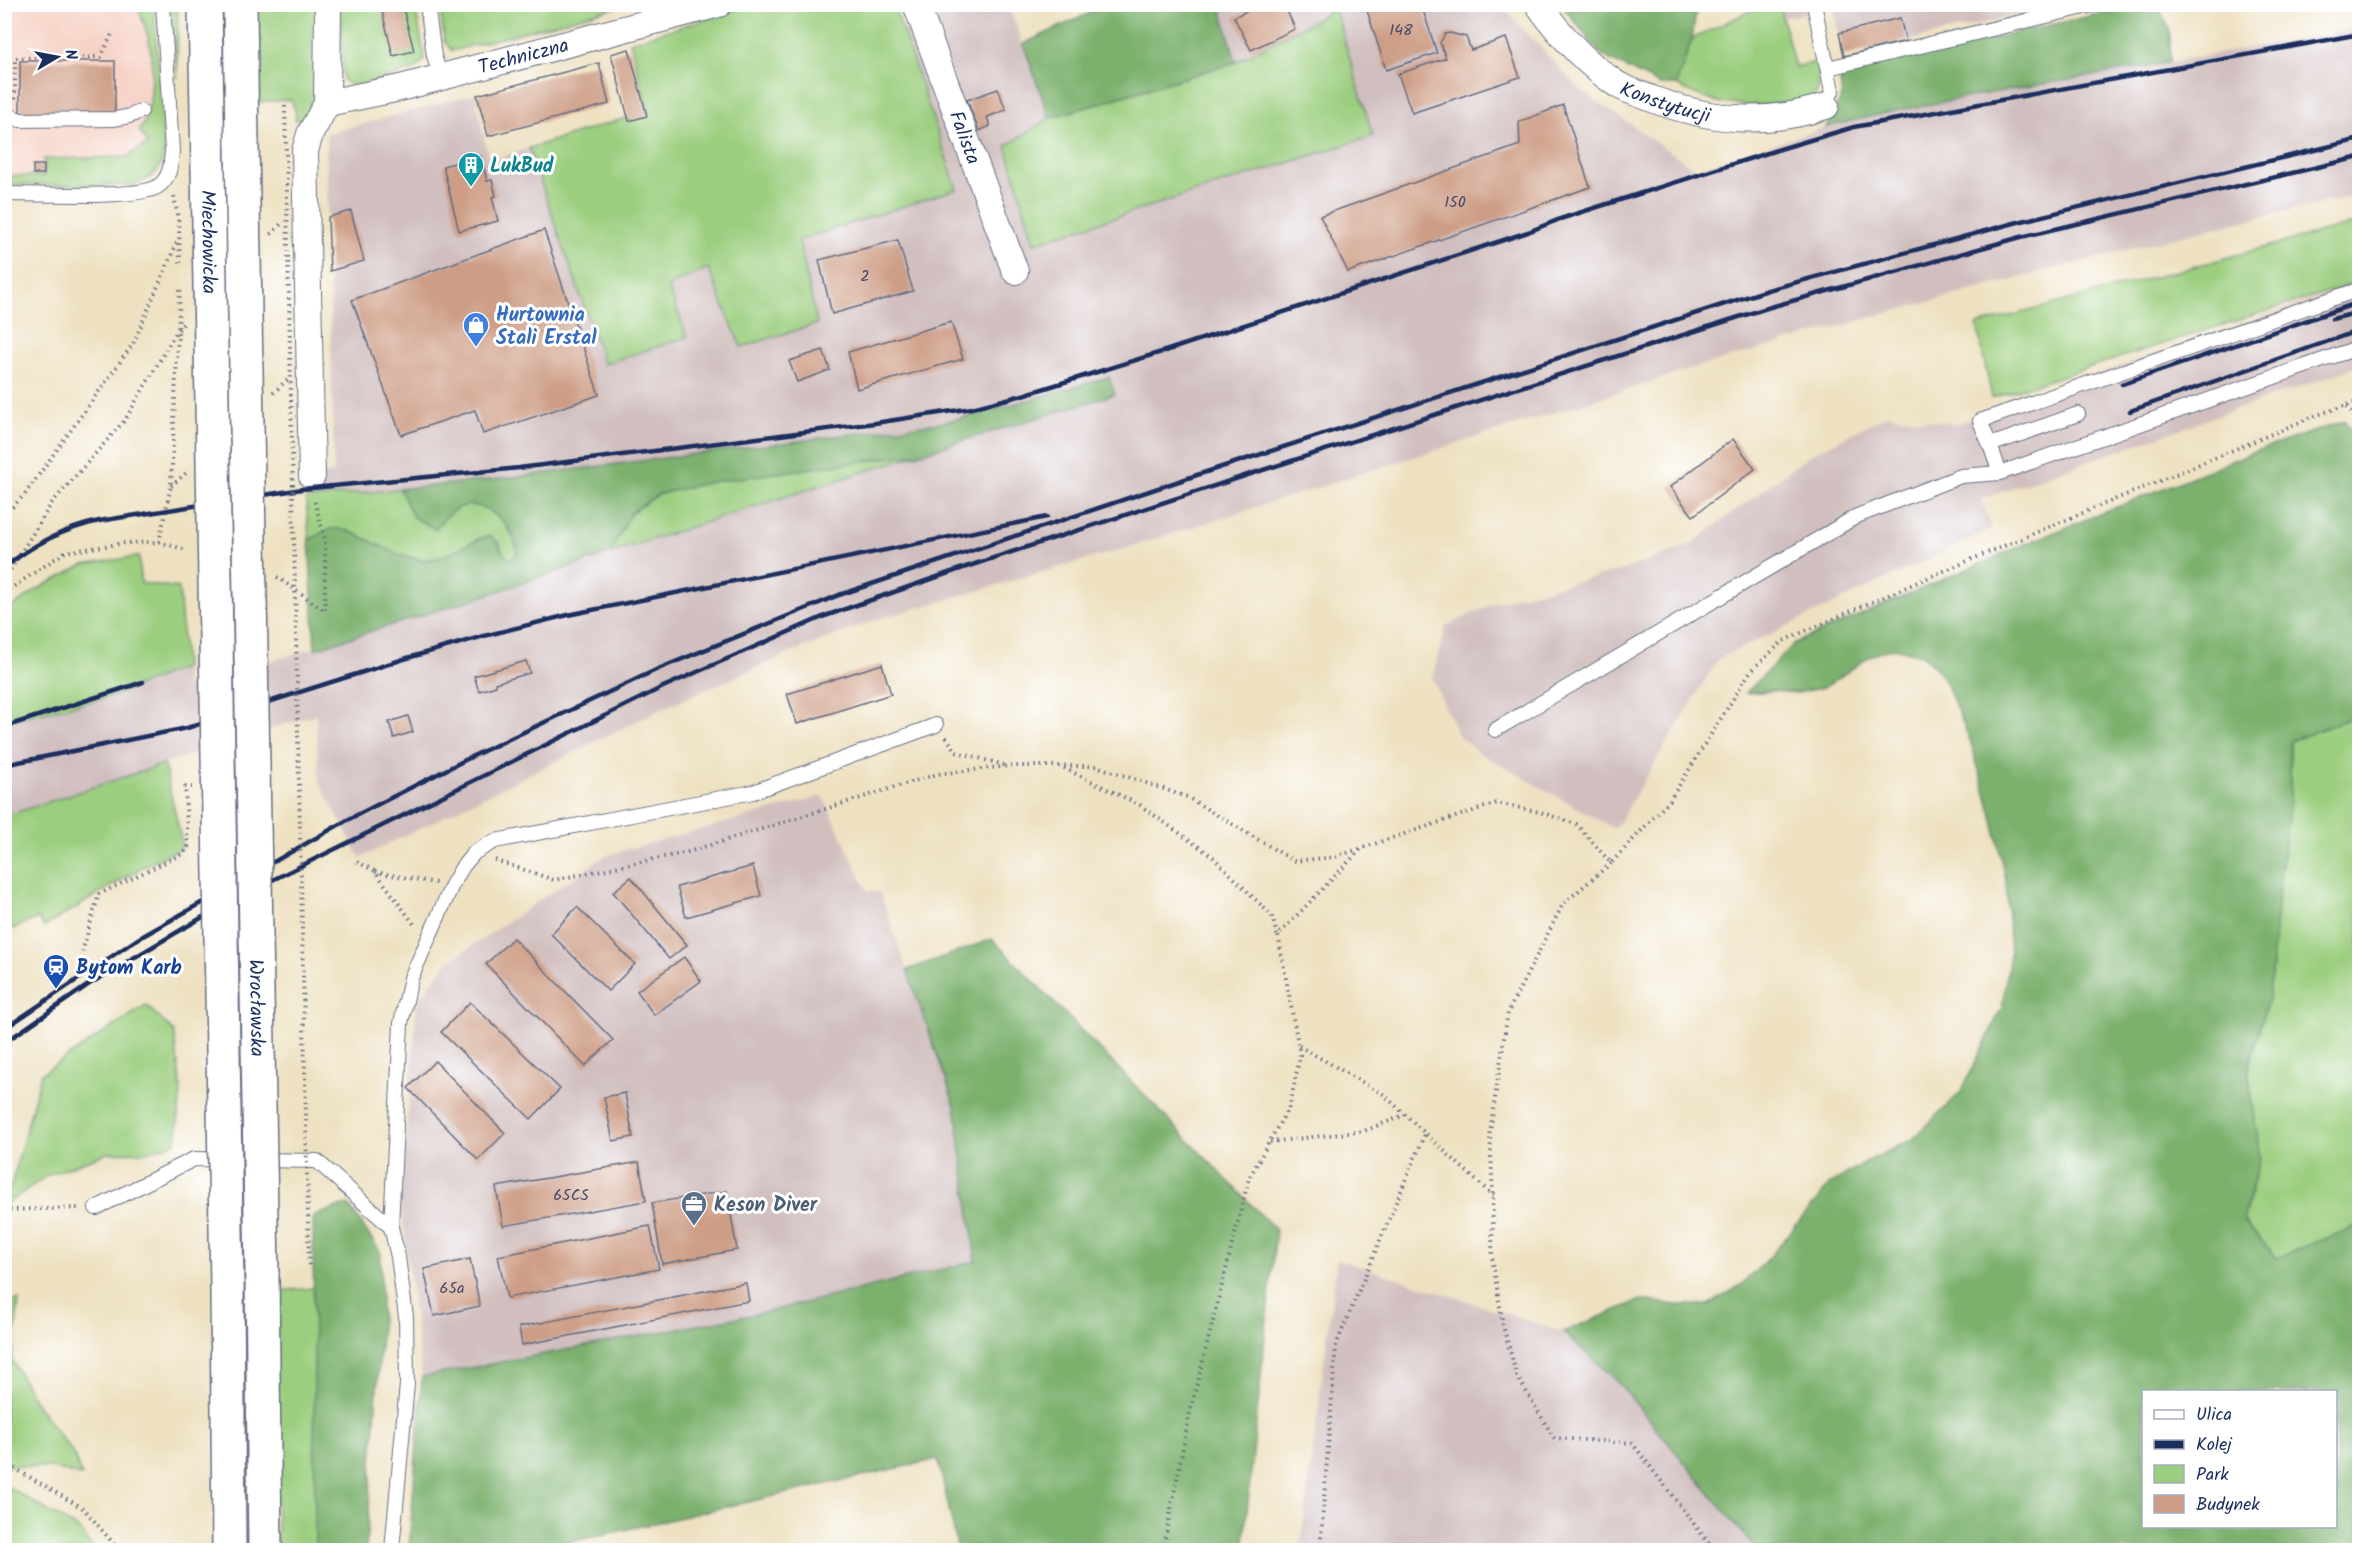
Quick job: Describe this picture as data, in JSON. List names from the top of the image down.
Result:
{
  "streets": {
    "main road": ["Miechowicka", "Wrocławska"],
    "street": ["Techniczna", "Konstytucji", "Falista"]
  },
  "crossings": [
    ["Miechowicka", "Wrocławska"]
  ],
  "places": {
    "building": ["LukBud"],
    "shop": ["Hurtownia Stali Erstal"],
    "station": ["Bytom Karb"],
    "office": ["Keson Diver"]
  },
  "house_numbers": [
    "148",
    "150",
    "2",
    "65CS",
    "65a"
  ],
  "legend": [
    "Ulica",
    "Kolej",
    "Park",
    "Budynek"
  ],
  "north": "right"
}
